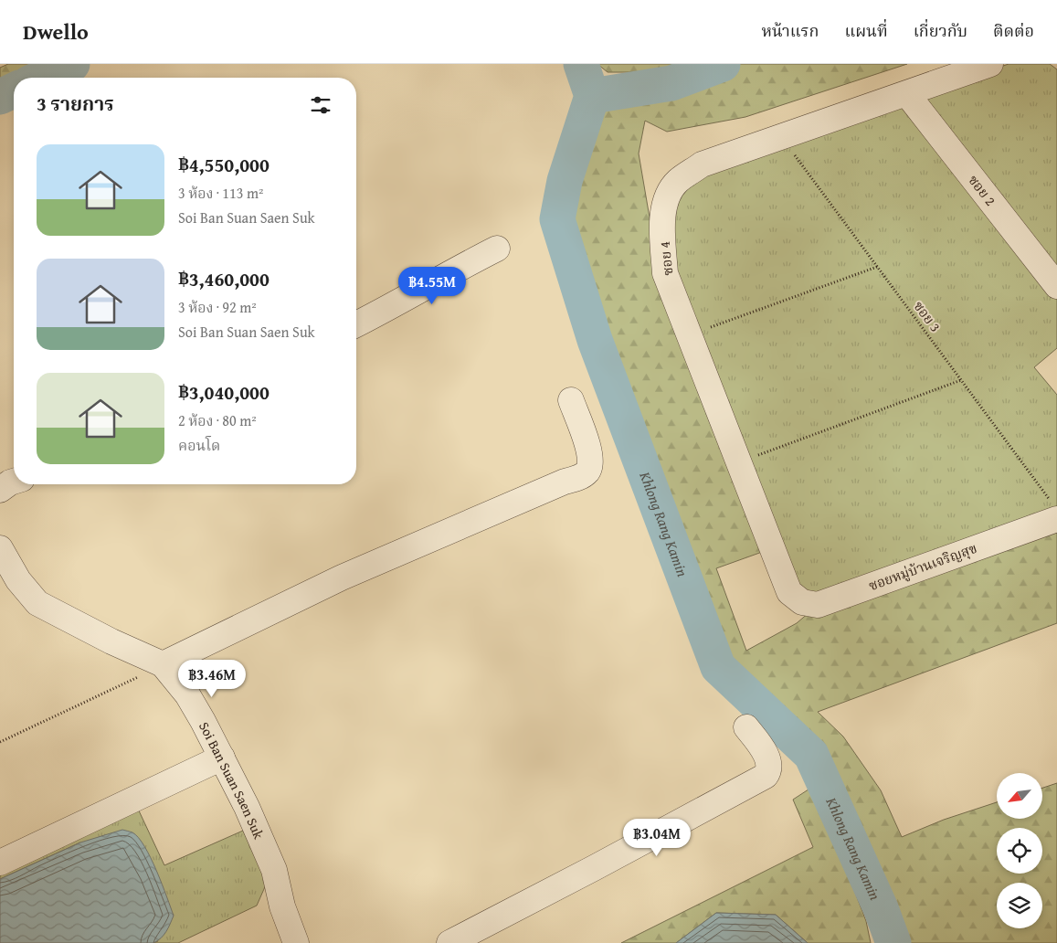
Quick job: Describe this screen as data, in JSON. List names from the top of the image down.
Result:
{
  "streets": {
    "street": [
      "ซอย 2",
      "ซอย 4",
      "ซอยหมู่บ้านเจริญสุข",
      "Soi Ban Suan Saen Suk"
    ],
    "path": ["ซอย 3"]
  },
  "crossings": [
    ["ซอย 2", "ซอย 4"],
    ["ซอย 4", "ซอย 3"],
    ["ซอย 4", "ซอยหมู่บ้านเจริญสุข"],
    ["ซอย 3", "ซอยหมู่บ้านเจริญสุข"]
  ],
  "water": ["Khlong Rang Kamin"],
  "north": "bottom left",
  "page": {
    "header": "Dwello",
    "nav": [
      "หน้าแรก",
      "แผนที่",
      "เกี่ยวกับ",
      "ติดต่อ"
    ],
    "heading": "3 รายการ",
    "list": [
      {
        "name": "฿4,550,000",
        "note": "3 ห้อง · 113 m² · Soi Ban Suan Saen Suk"
      },
      {
        "name": "฿3,460,000",
        "note": "3 ห้อง · 92 m² · Soi Ban Suan Saen Suk"
      },
      {
        "name": "฿3,040,000",
        "note": "2 ห้อง · 80 m² · คอนโด"
      }
    ],
    "price": ["฿4.55M", "฿3.46M", "฿3.04M"]
  }
}
